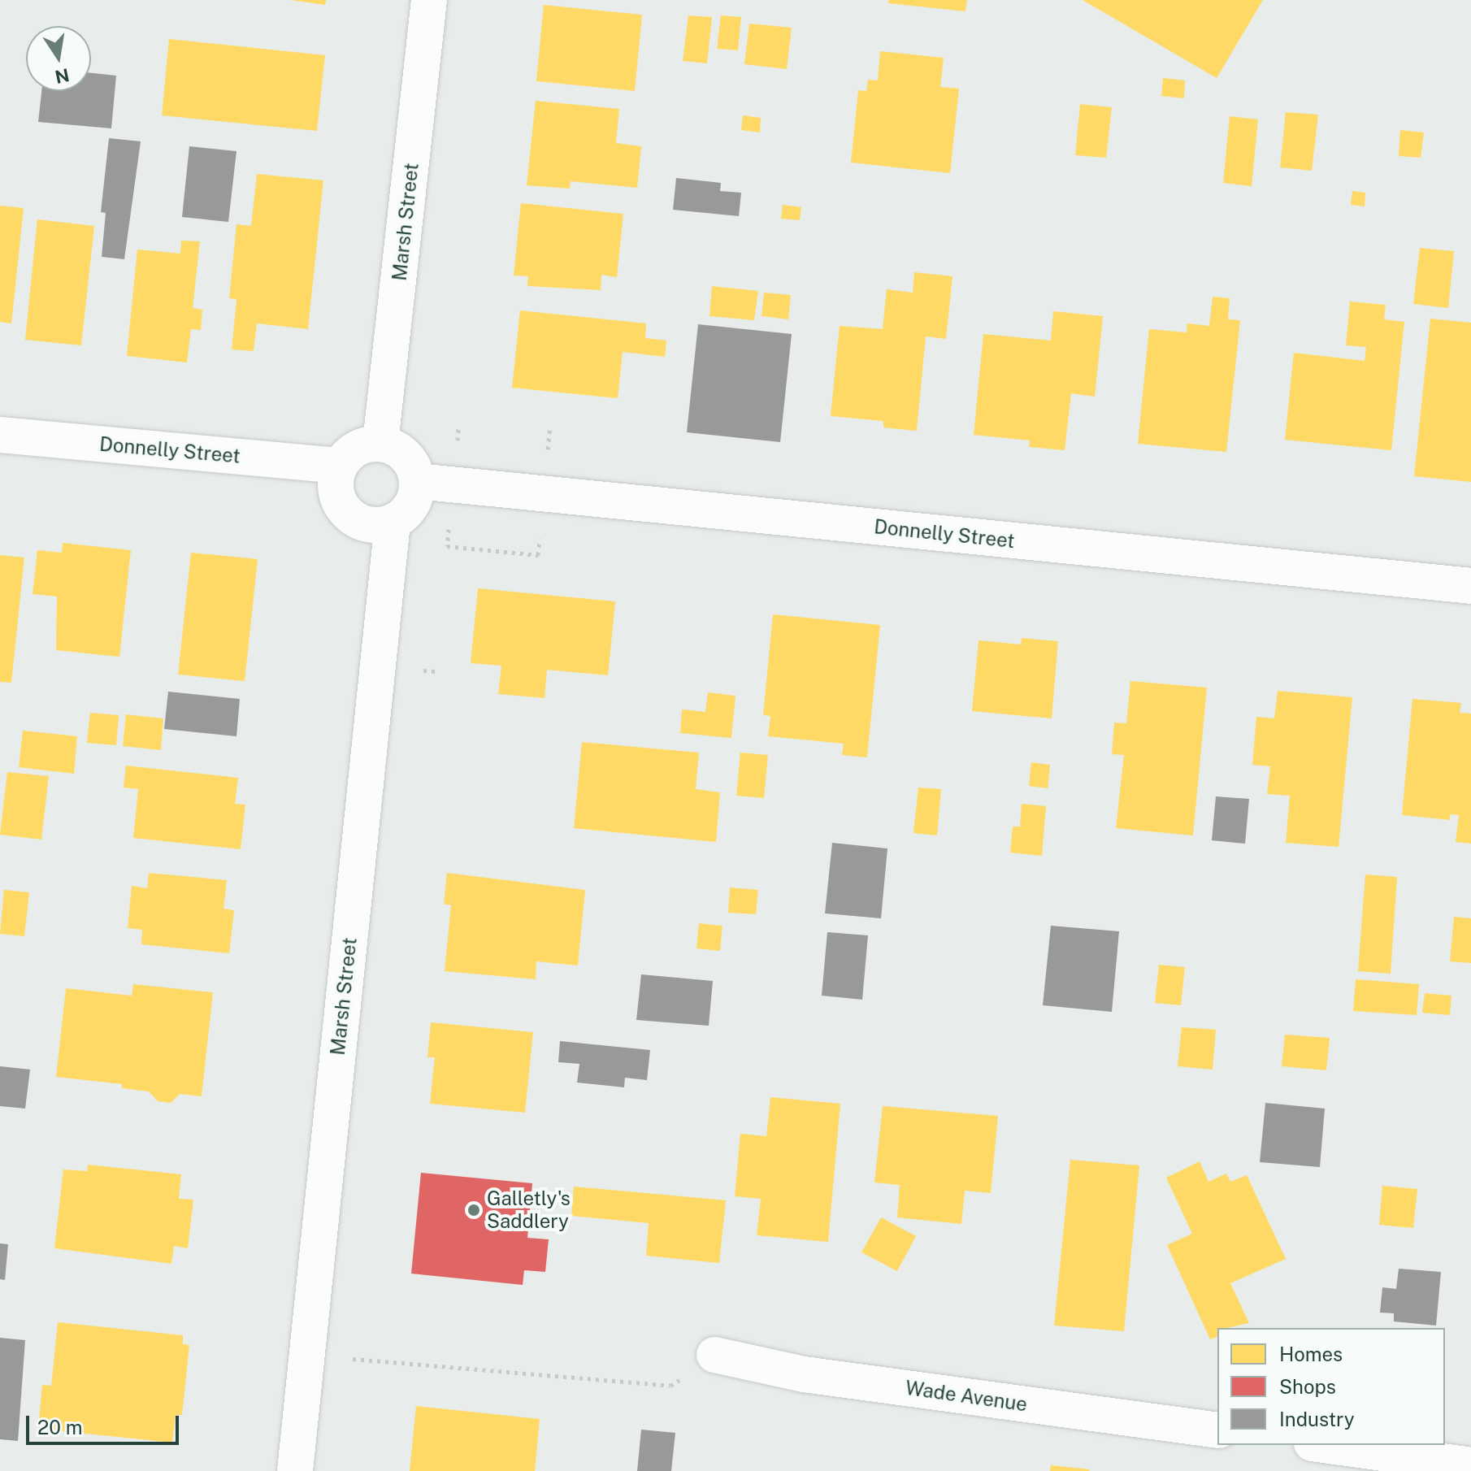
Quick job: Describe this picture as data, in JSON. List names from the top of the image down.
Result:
{
  "streets": {
    "street": ["Marsh Street", "Donnelly Street", "Wade Avenue"]
  },
  "crossings": [
    ["Marsh Street", "Donnelly Street"]
  ],
  "places": ["Galletly's Saddlery"],
  "legend": ["Homes", "Shops", "Industry"],
  "scale_bar": "20 m",
  "north": "bottom"
}
